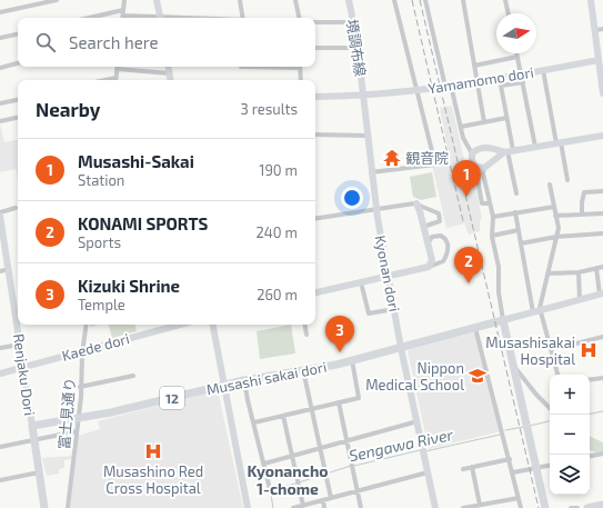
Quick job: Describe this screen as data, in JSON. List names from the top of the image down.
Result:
{
  "streets": {
    "main road": ["Renjaku Dori", "Musashi sakai dori", "12"],
    "street": [
      "境調布線",
      "Yamamomo dori",
      "Kyonan dori",
      "Kaede dori",
      "富士見通り"
    ]
  },
  "crossings": [
    ["境調布線", "Yamamomo dori"],
    ["境調布線", "Kyonan dori"],
    ["Yamamomo dori", "Kyonan dori"],
    ["Kyonan dori", "Musashi sakai dori"],
    ["Kaede dori", "Renjaku Dori"],
    ["Kaede dori", "富士見通り"],
    ["Renjaku Dori", "Musashi sakai dori"],
    ["Musashi sakai dori", "富士見通り"]
  ],
  "districts": ["Kyonancho 1-chome"],
  "water": ["Sengawa River"],
  "places": {
    "temple": ["観音院"],
    "hospital": ["Musashisakai Hospital", "Musashino Red Cross Hospital"],
    "school or university": ["Nippon Medical School"]
  },
  "north": "right",
  "page": {
    "search": "Search here",
    "heading": ["Nearby", "3 results"],
    "list": [
      {
        "mark": "1",
        "name": "Musashi-Sakai",
        "note": "Station",
        "value": "190 m"
      },
      {
        "mark": "2",
        "name": "KONAMI SPORTS",
        "note": "Sports",
        "value": "240 m"
      },
      {
        "mark": "3",
        "name": "Kizuki Shrine",
        "note": "Temple",
        "value": "260 m"
      }
    ],
    "pins": ["1", "2", "3"],
    "map_buttons": ["+", "−"]
  }
}
